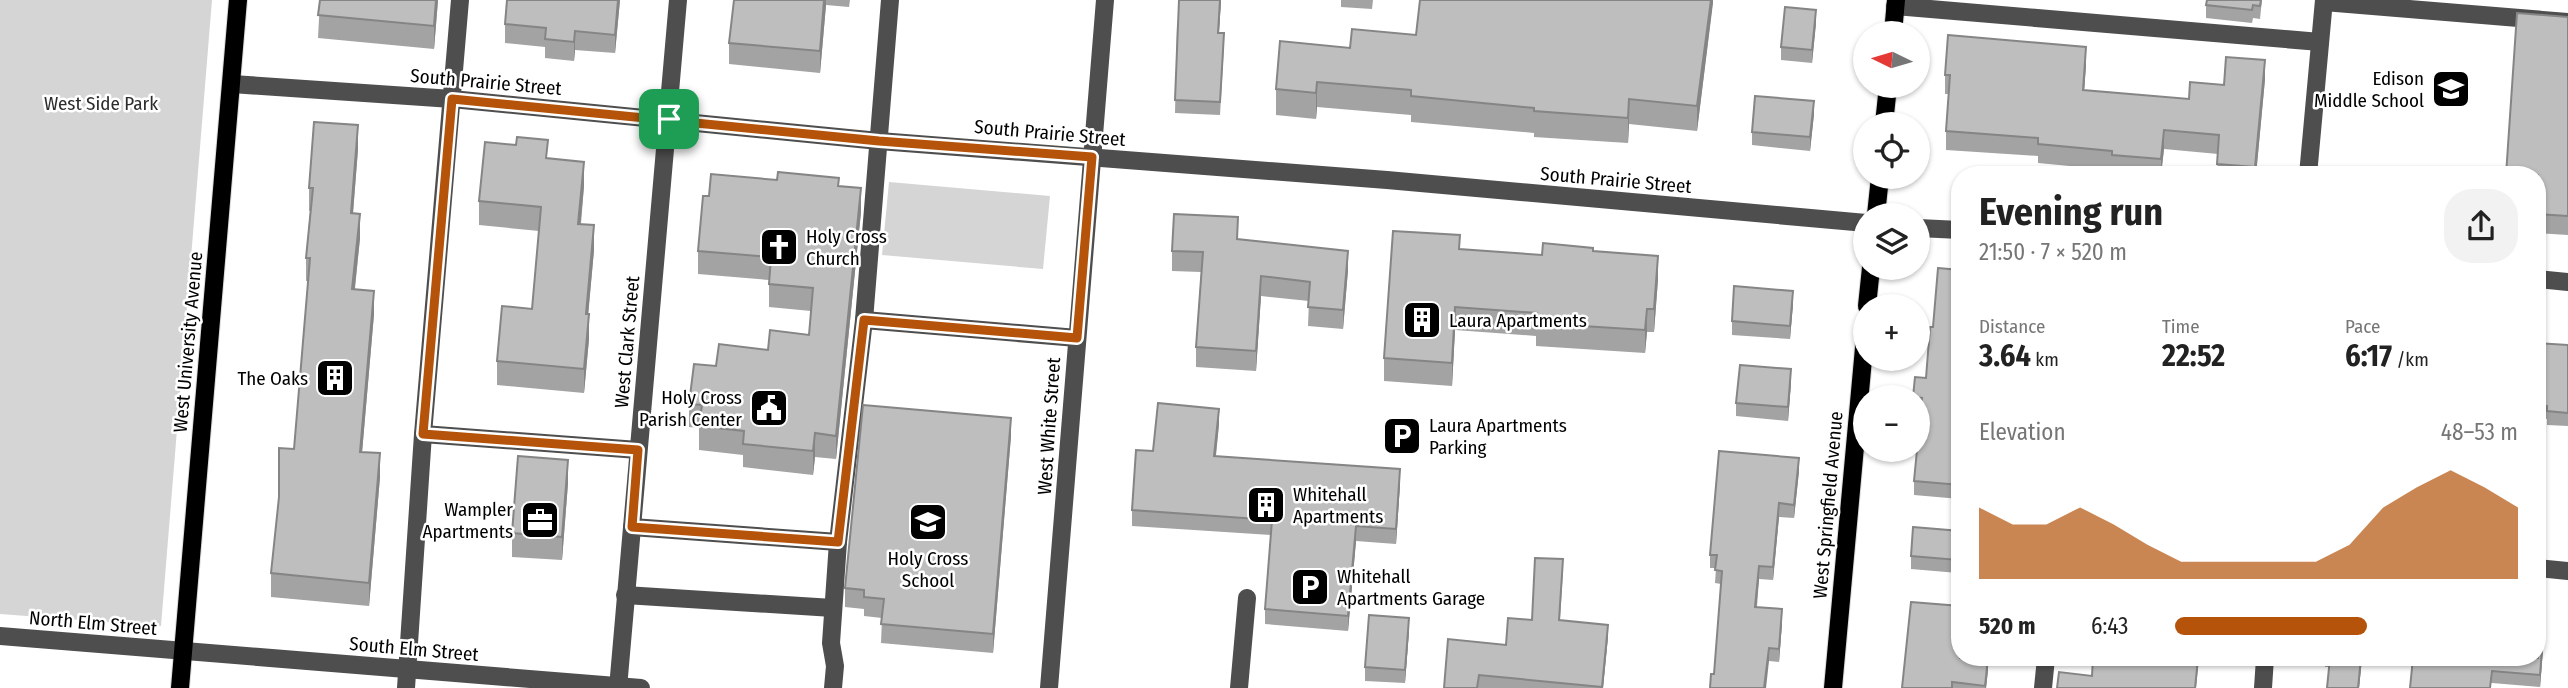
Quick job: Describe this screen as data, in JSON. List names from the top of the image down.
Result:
{
  "streets": {
    "main road": ["West University Avenue", "West Springfield Avenue"],
    "street": [
      "South Prairie Street",
      "West Clark Street",
      "West White Street",
      "North Elm Street",
      "South Elm Street"
    ]
  },
  "crossings": [
    ["South Prairie Street", "West University Avenue"],
    ["South Prairie Street", "West Clark Street"],
    ["South Prairie Street", "West White Street"],
    ["West University Avenue", "North Elm Street"],
    ["West University Avenue", "South Elm Street"],
    ["West Clark Street", "South Elm Street"],
    ["North Elm Street", "South Elm Street"]
  ],
  "parks": ["West Side Park"],
  "places": {
    "school or university": ["Edison Middle School", "Holy Cross School"],
    "church": ["Holy Cross Church"],
    "building": ["Laura Apartments", "The Oaks", "Whitehall Apartments"],
    "public building": ["Holy Cross Parish Center"],
    "parking": ["Laura Apartments Parking", "Whitehall Apartments Garage"],
    "office": ["Wampler Apartments"]
  },
  "north": "left",
  "page": {
    "map_buttons": ["+", "−"],
    "heading": ["Evening run", "21:50 · 7 × 520 m"],
    "stats": [
      ["Distance", "3.64 km"],
      ["Time", "22:52"],
      ["Pace", "6:17 /km"]
    ],
    "chart": ["Elevation", "48–53 m"],
    "list": [
      {
        "name": "520 m",
        "note": "6:43"
      }
    ]
  }
}
